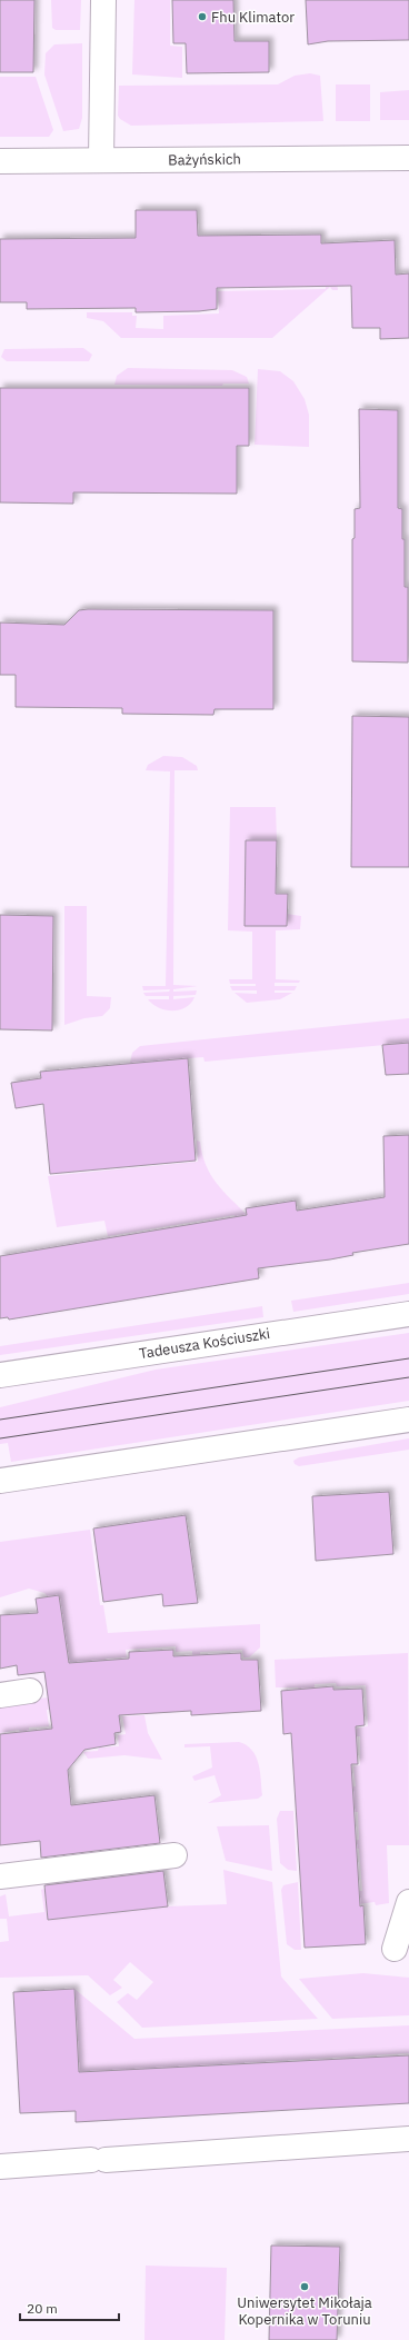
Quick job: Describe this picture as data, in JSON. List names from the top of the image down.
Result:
{
  "streets": {
    "street": ["Bażyńskich", "Tadeusza Kościuszki"]
  },
  "places": ["Fhu Klimator", "Uniwersytet Mikołaja Kopernika w Toruniu"],
  "scale_bar": "20 m"
}
